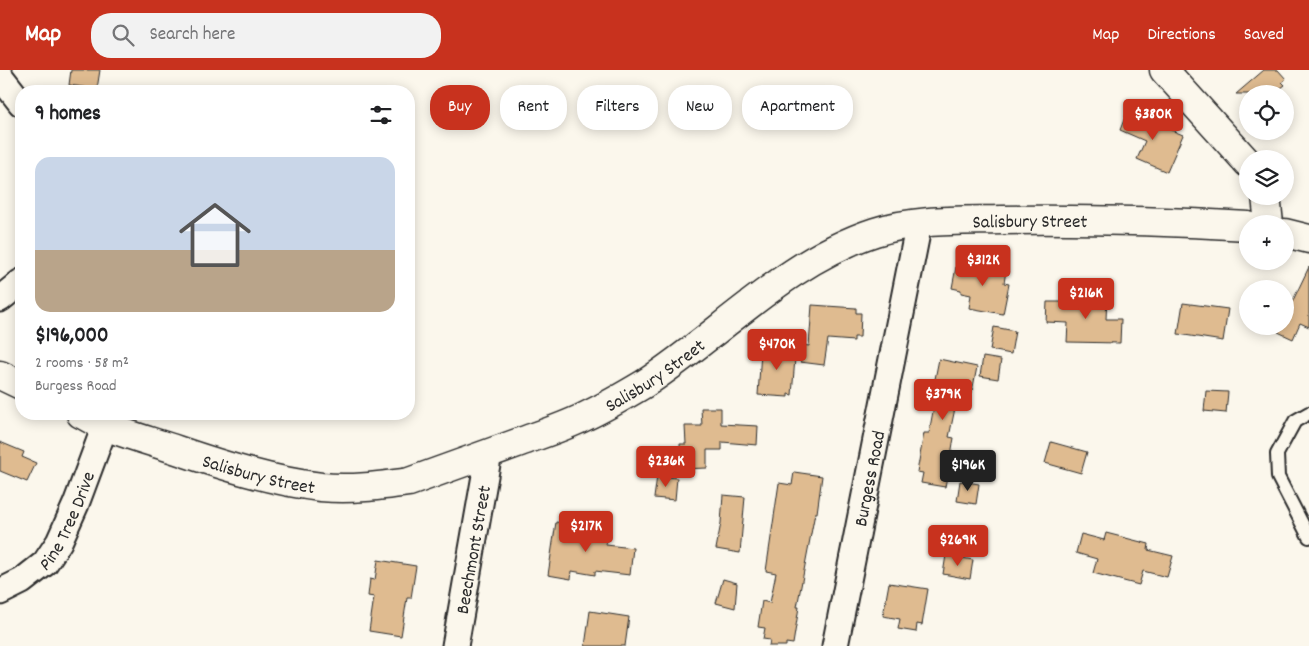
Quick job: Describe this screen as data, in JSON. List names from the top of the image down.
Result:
{
  "streets": {
    "main road": ["Salisbury Street"],
    "street": ["Burgess Road", "Pine Tree Drive", "Beechmont Street"]
  },
  "crossings": [
    ["Salisbury Street", "Burgess Road"],
    ["Salisbury Street", "Pine Tree Drive"],
    ["Salisbury Street", "Beechmont Street"]
  ],
  "page": {
    "header": "Map",
    "search": "Search here",
    "nav": ["Map", "Directions", "Saved"],
    "map_buttons": ["+", "−"],
    "chip": [
      "Buy",
      "Rent",
      "Filters",
      "New",
      "Apartment"
    ],
    "heading": "9 homes",
    "price": [
      "$380K",
      "$312K",
      "$216K",
      "$470K",
      "$379K",
      "$236K",
      "$196K",
      "$217K",
      "$269K"
    ],
    "list": [
      {
        "name": "$196,000",
        "note": "2 rooms · 58 m² · Burgess Road"
      }
    ]
  }
}
